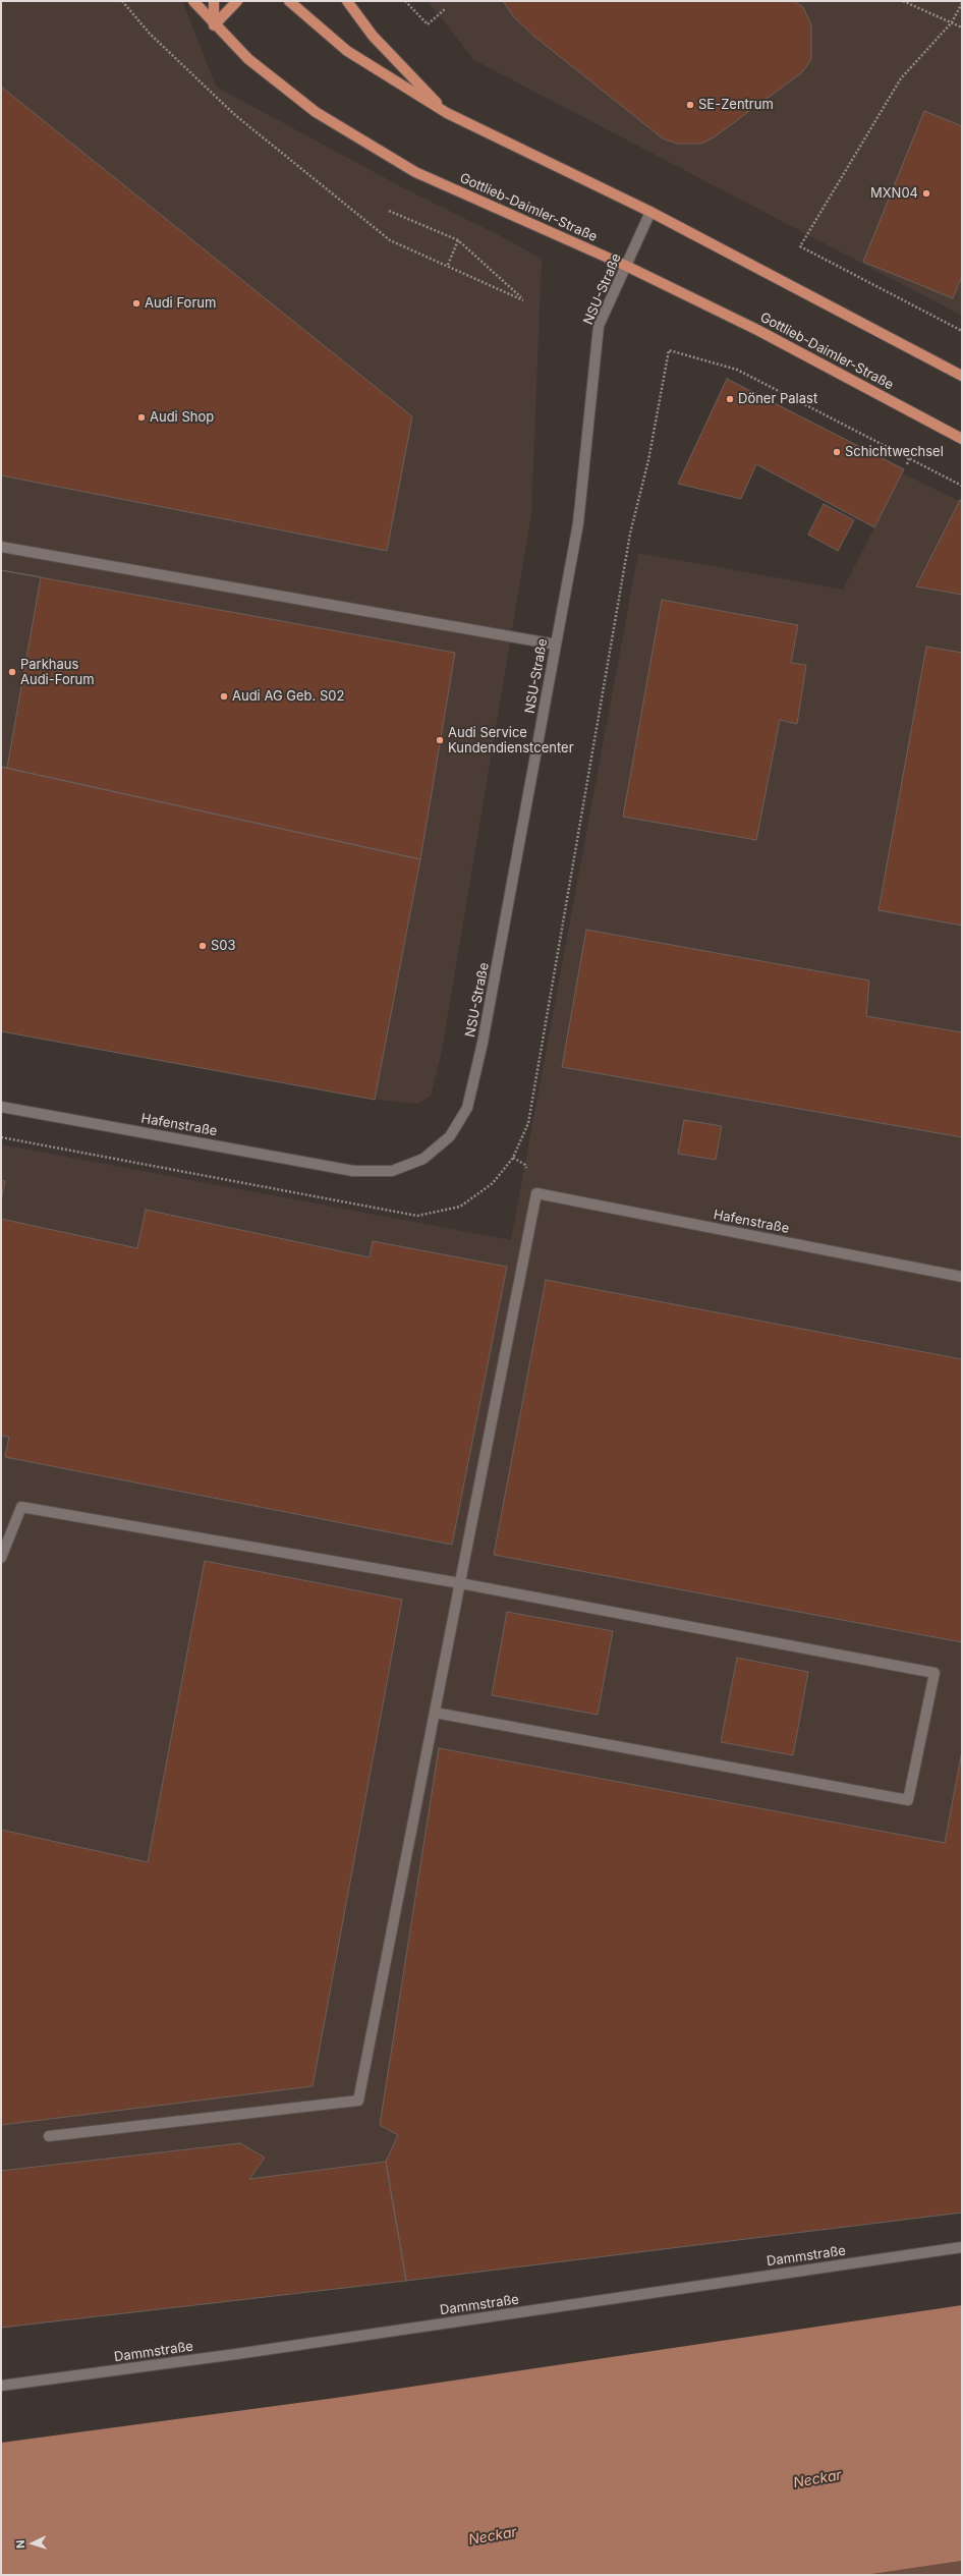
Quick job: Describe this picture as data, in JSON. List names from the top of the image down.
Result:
{
  "streets": {
    "main road": ["Gottlieb-Daimler-Straße"],
    "street": ["NSU-Straße", "Hafenstraße", "Dammstraße"]
  },
  "crossings": [
    ["Gottlieb-Daimler-Straße", "NSU-Straße"],
    ["NSU-Straße", "Hafenstraße"]
  ],
  "water": ["Neckar"],
  "places": [
    "SE-Zentrum",
    "MXN04",
    "Audi Forum",
    "Döner Palast",
    "Audi Shop",
    "Schichtwechsel",
    "Parkhaus Audi-Forum",
    "Audi AG Geb. S02",
    "Audi Service Kundendienstcenter",
    "S03"
  ],
  "north": "left"
}
